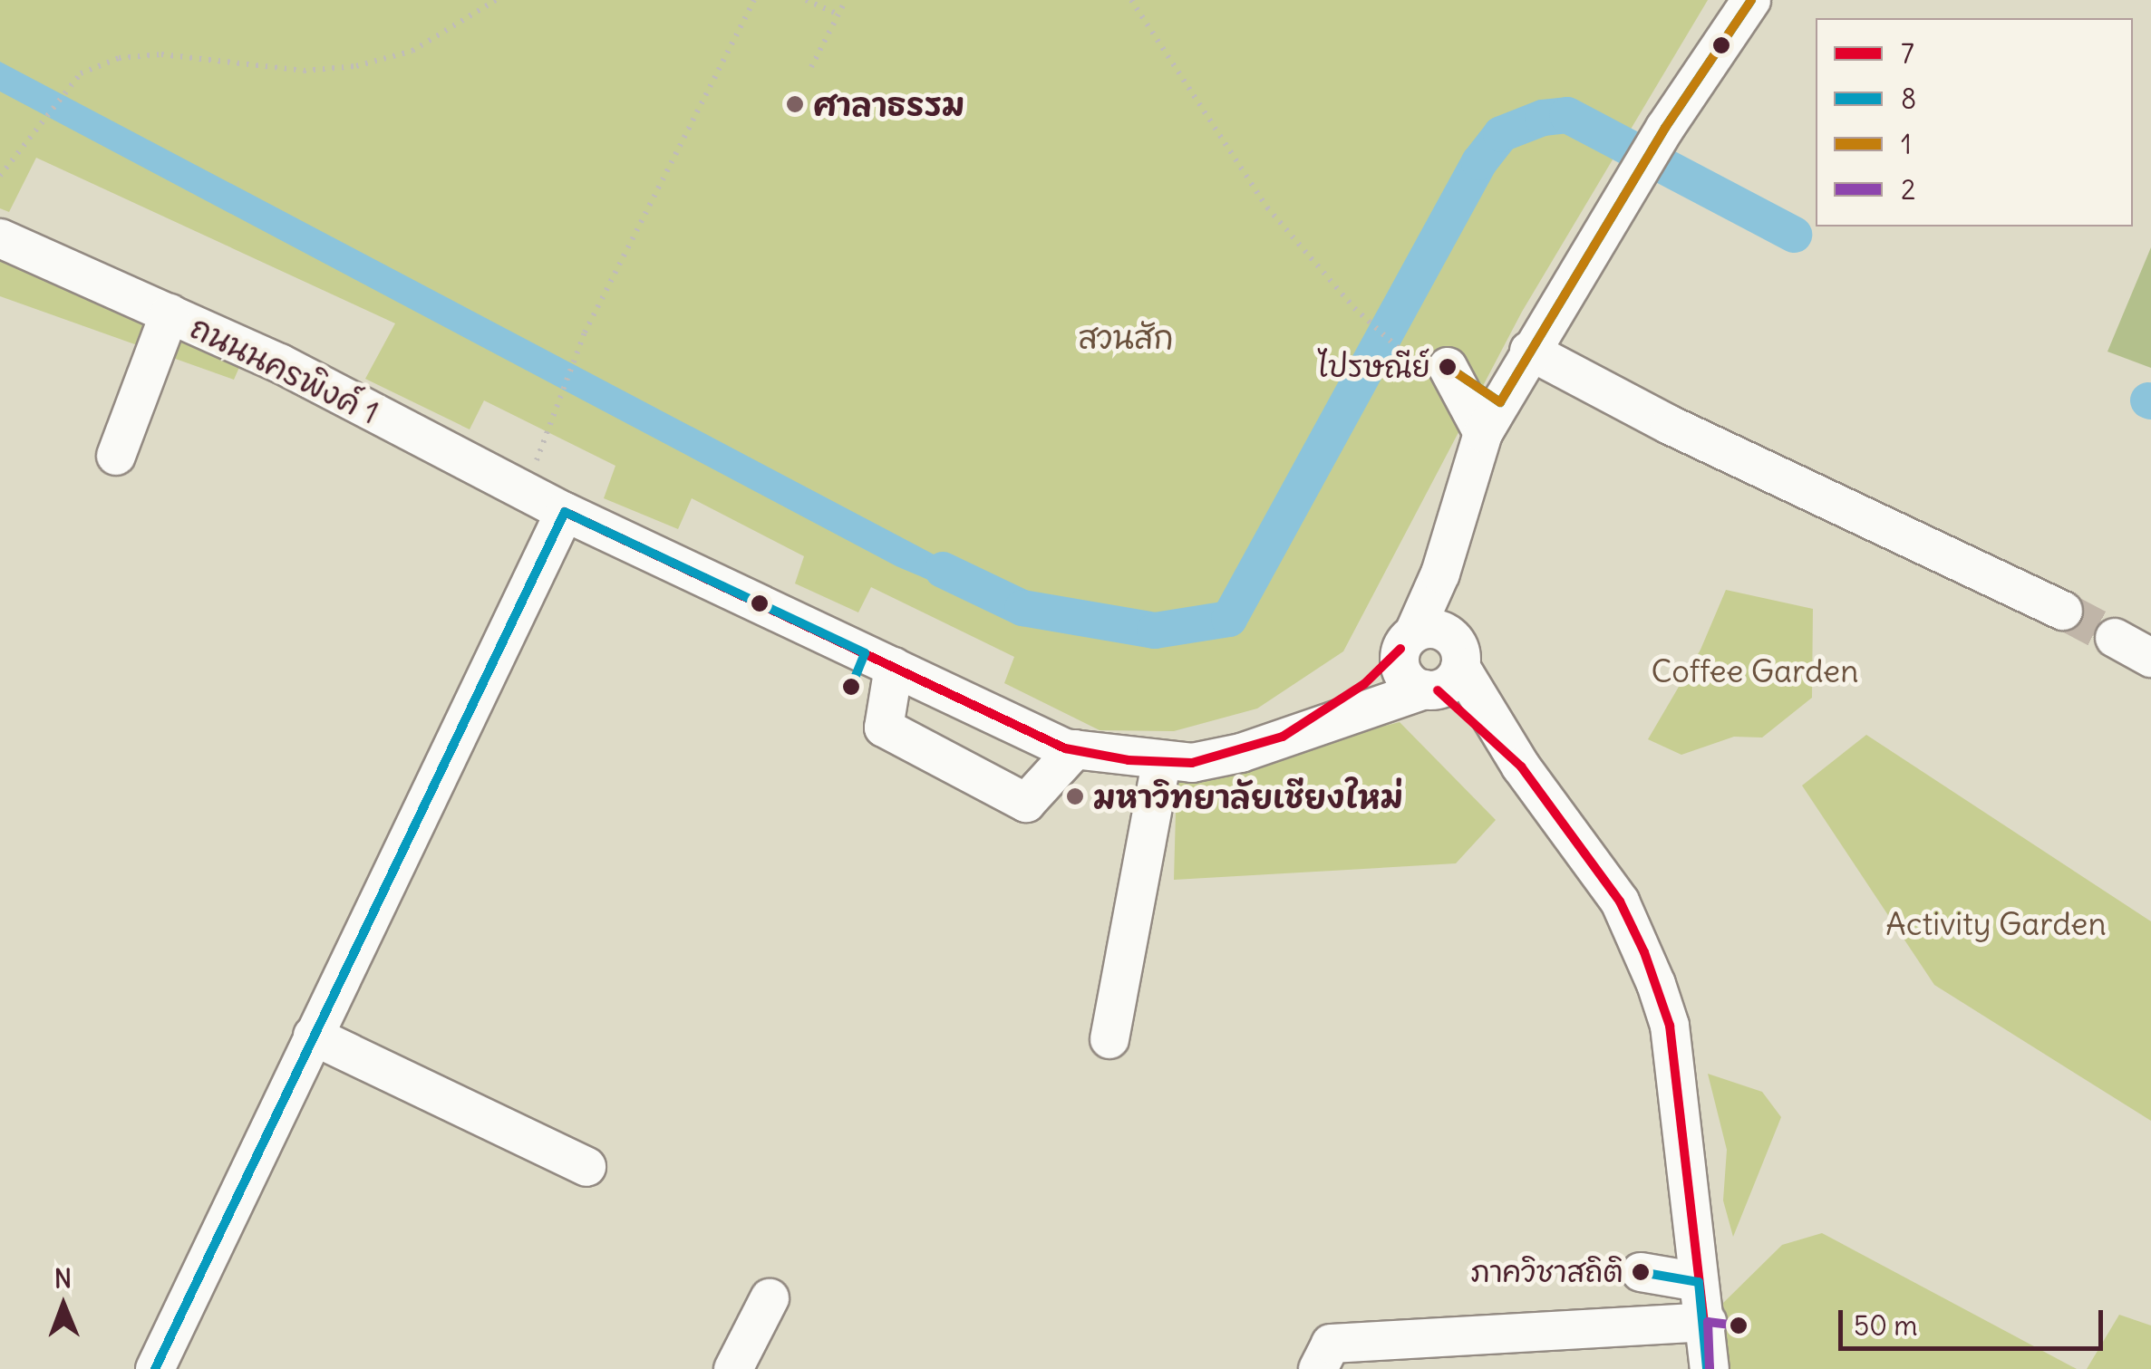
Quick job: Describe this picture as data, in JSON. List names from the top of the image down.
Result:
{
  "streets": {
    "street": ["ถนนนครพิงค์ 1"]
  },
  "parks": ["สวนสัก", "Coffee Garden", "Activity Garden"],
  "places": [
    "ศาลาธรรม",
    "ไปรษณีย์",
    "มหาวิทยาลัยเชียงใหม่",
    "ภาควิชาสถิติ"
  ],
  "lines": [
    "transit line 8",
    "transit line 1",
    "transit line 7",
    "transit line 2"
  ],
  "legend": [
    "7",
    "8",
    "1",
    "2"
  ],
  "scale_bar": "50 m",
  "north": "top"
}
